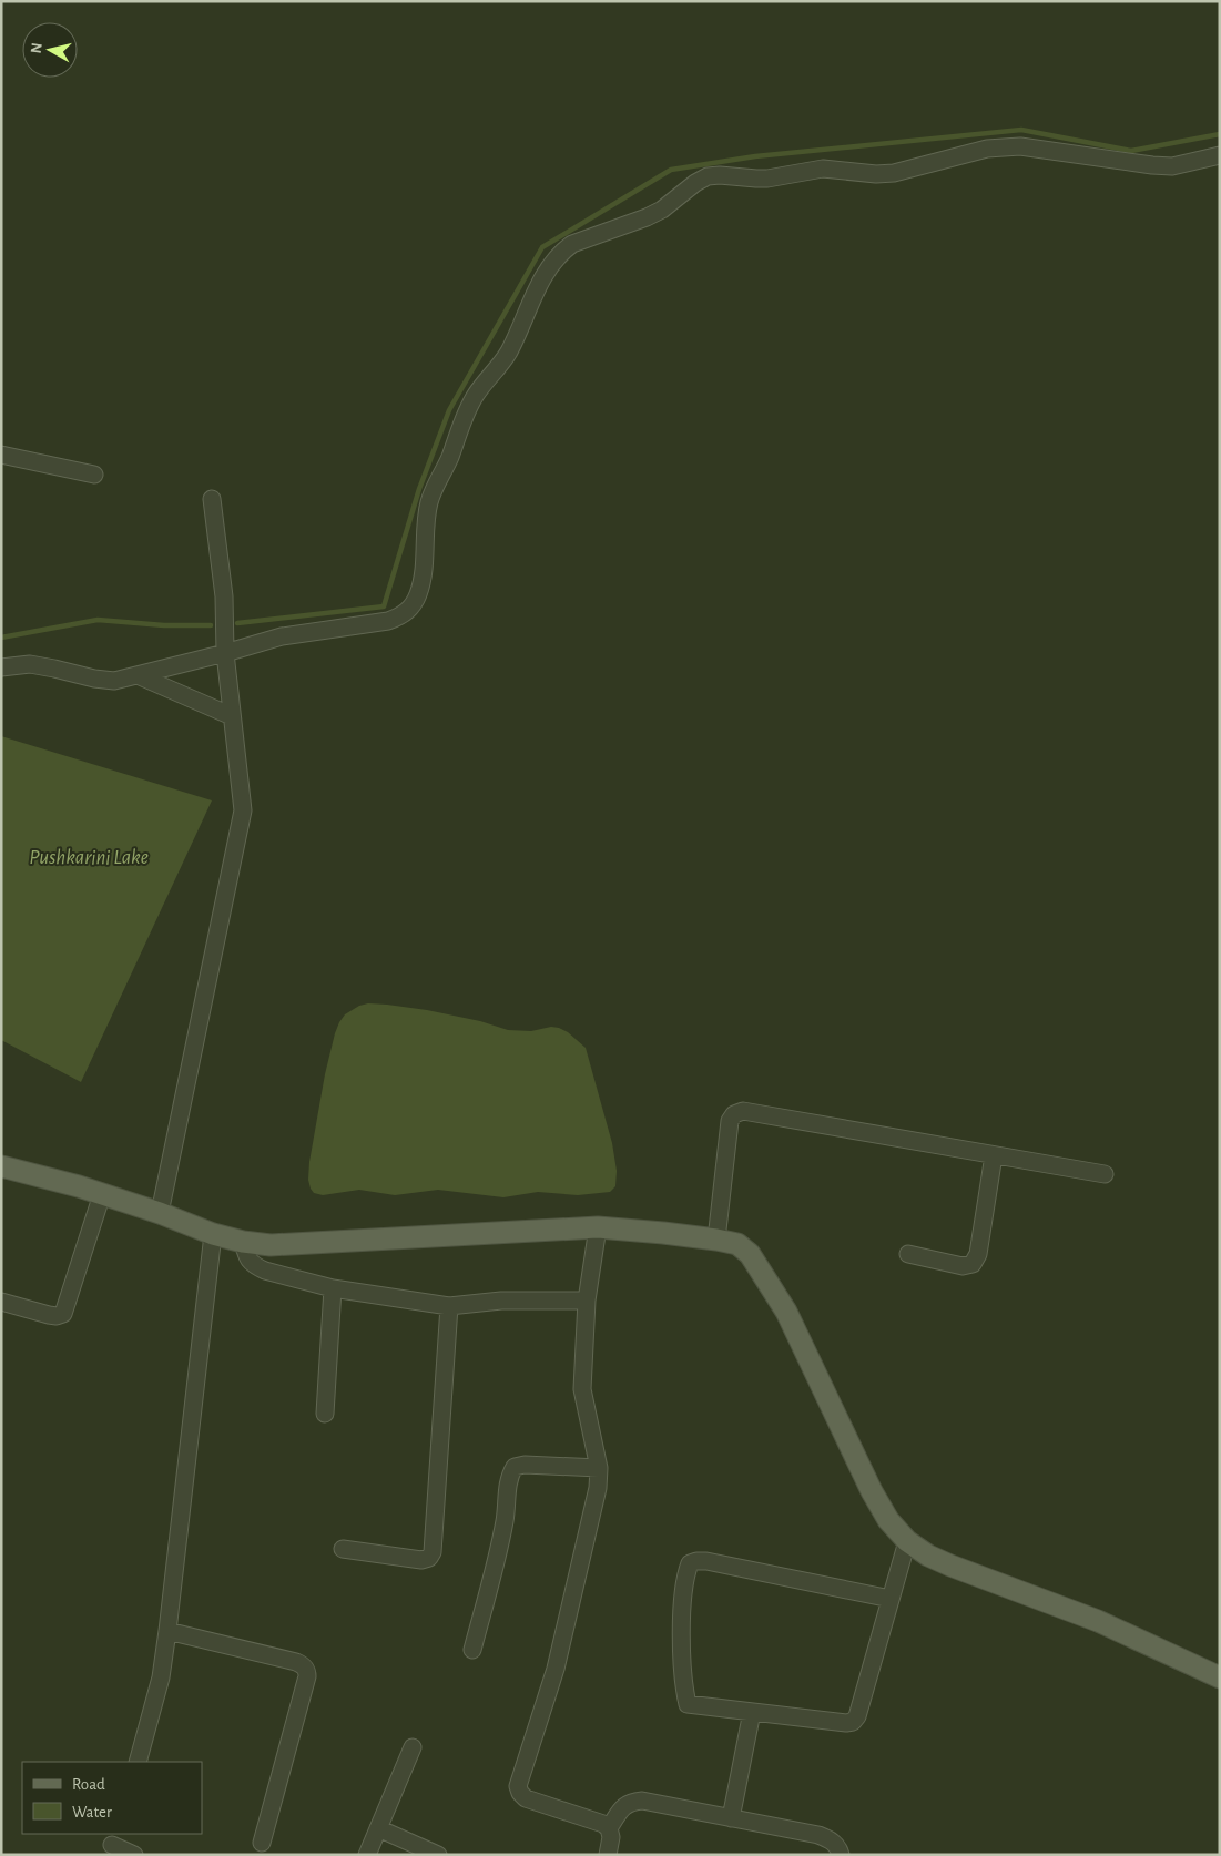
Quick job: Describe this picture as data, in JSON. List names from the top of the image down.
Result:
{
  "water": ["Pushkarini Lake"],
  "legend": ["Road", "Water"],
  "north": "left"
}
